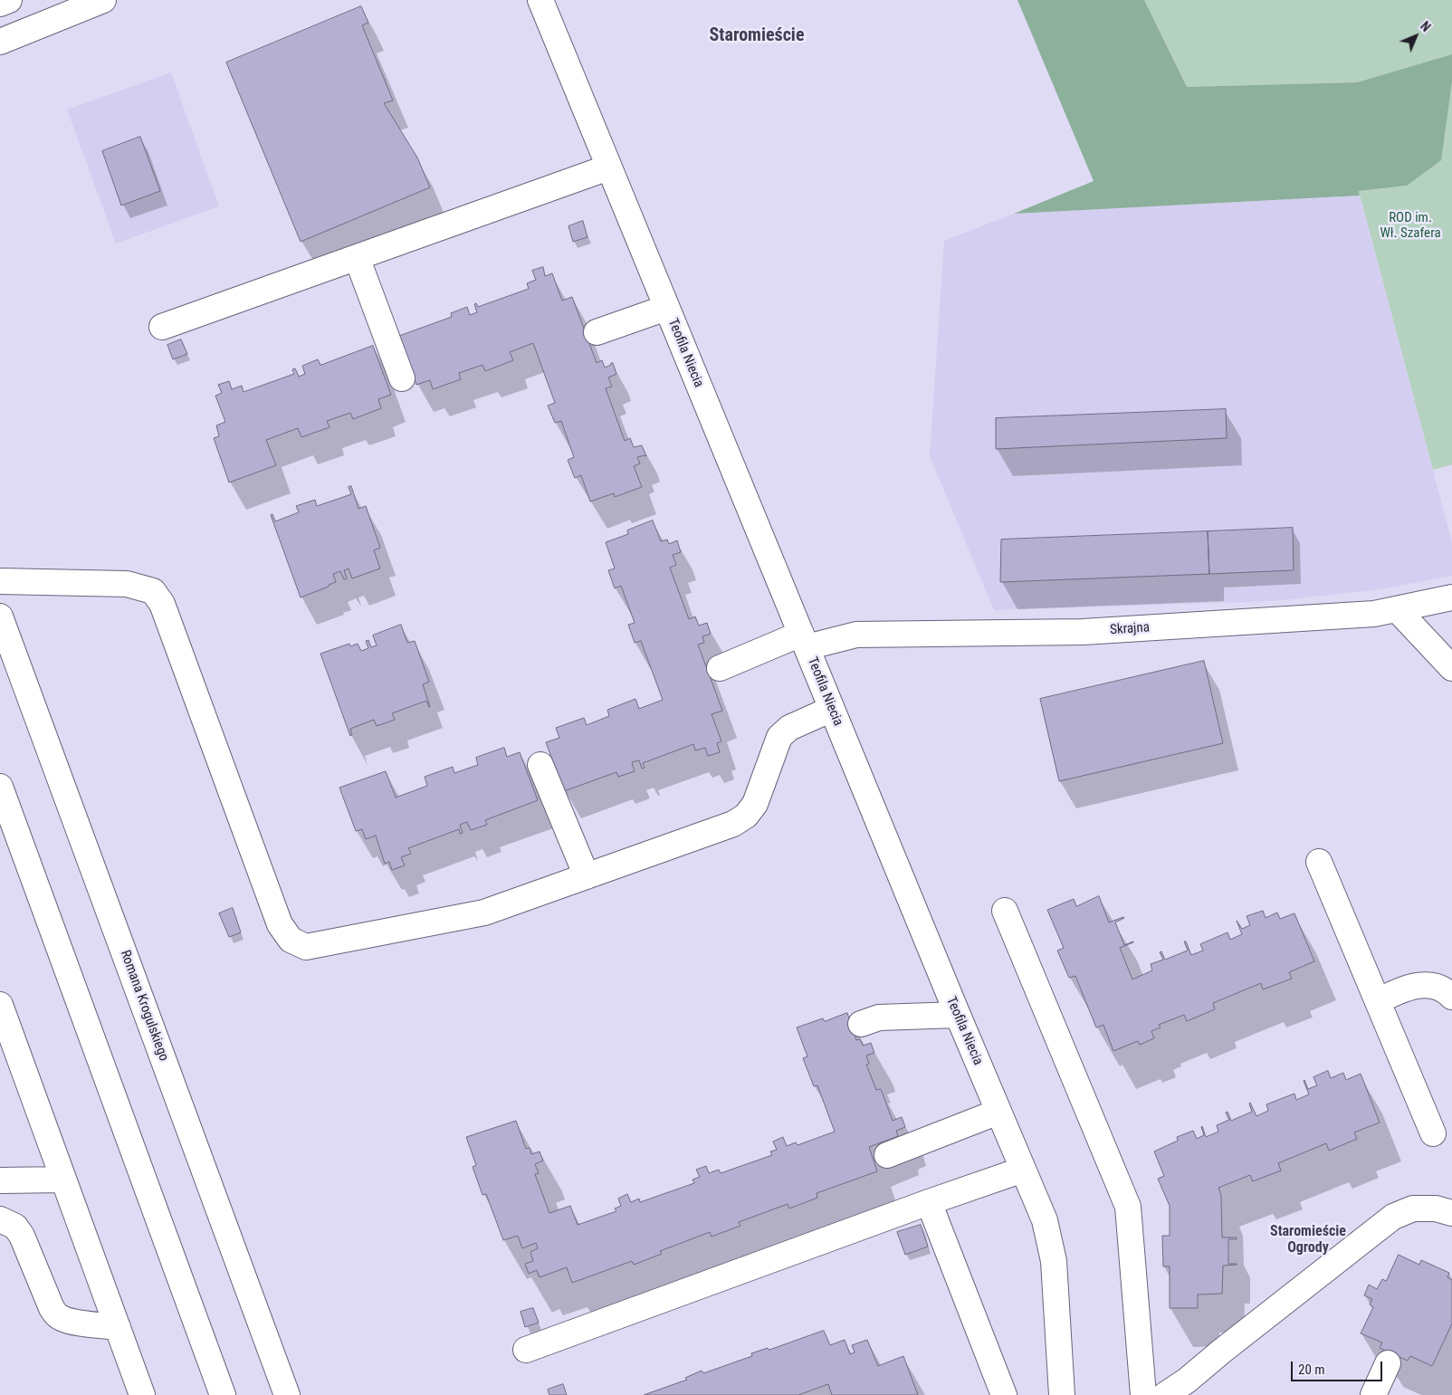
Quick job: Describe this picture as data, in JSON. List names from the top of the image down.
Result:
{
  "streets": {
    "street": ["Teofila Niecia", "Skrajna", "Romana Krogulskiego"]
  },
  "crossings": [
    ["Teofila Niecia", "Skrajna"]
  ],
  "districts": ["Staromieście", "Staromieście Ogrody"],
  "parks": ["ROD im. Wł. Szafera"],
  "scale_bar": "20 m",
  "north": "top right"
}
